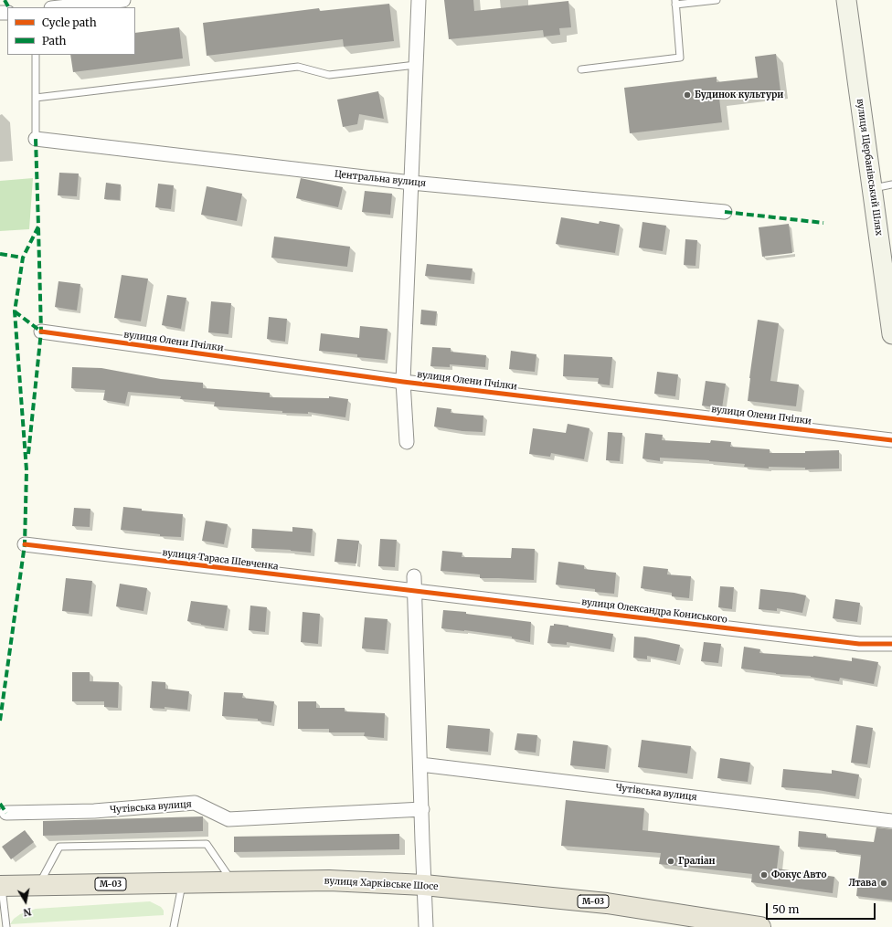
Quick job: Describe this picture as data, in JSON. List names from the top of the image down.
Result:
{
  "streets": {
    "highway": ["М-03", "вулиця Харківське Шосе"],
    "main road": ["вулиця Щербанівський Шлях"],
    "street": [
      "Центральна вулиця",
      "вулиця Олени Пчілки",
      "вулиця Тараса Шевченка",
      "вулиця Олександра Кониського",
      "Чутівська вулиця"
    ]
  },
  "crossings": [
    ["вулиця Тараса Шевченка", "вулиця Олександра Кониського"]
  ],
  "places": [
    "Будинок культури",
    "Граліан",
    "Фокус Авто",
    "Лтава"
  ],
  "legend": ["Cycle path", "Path"],
  "scale_bar": "50 m",
  "north": "bottom"
}
